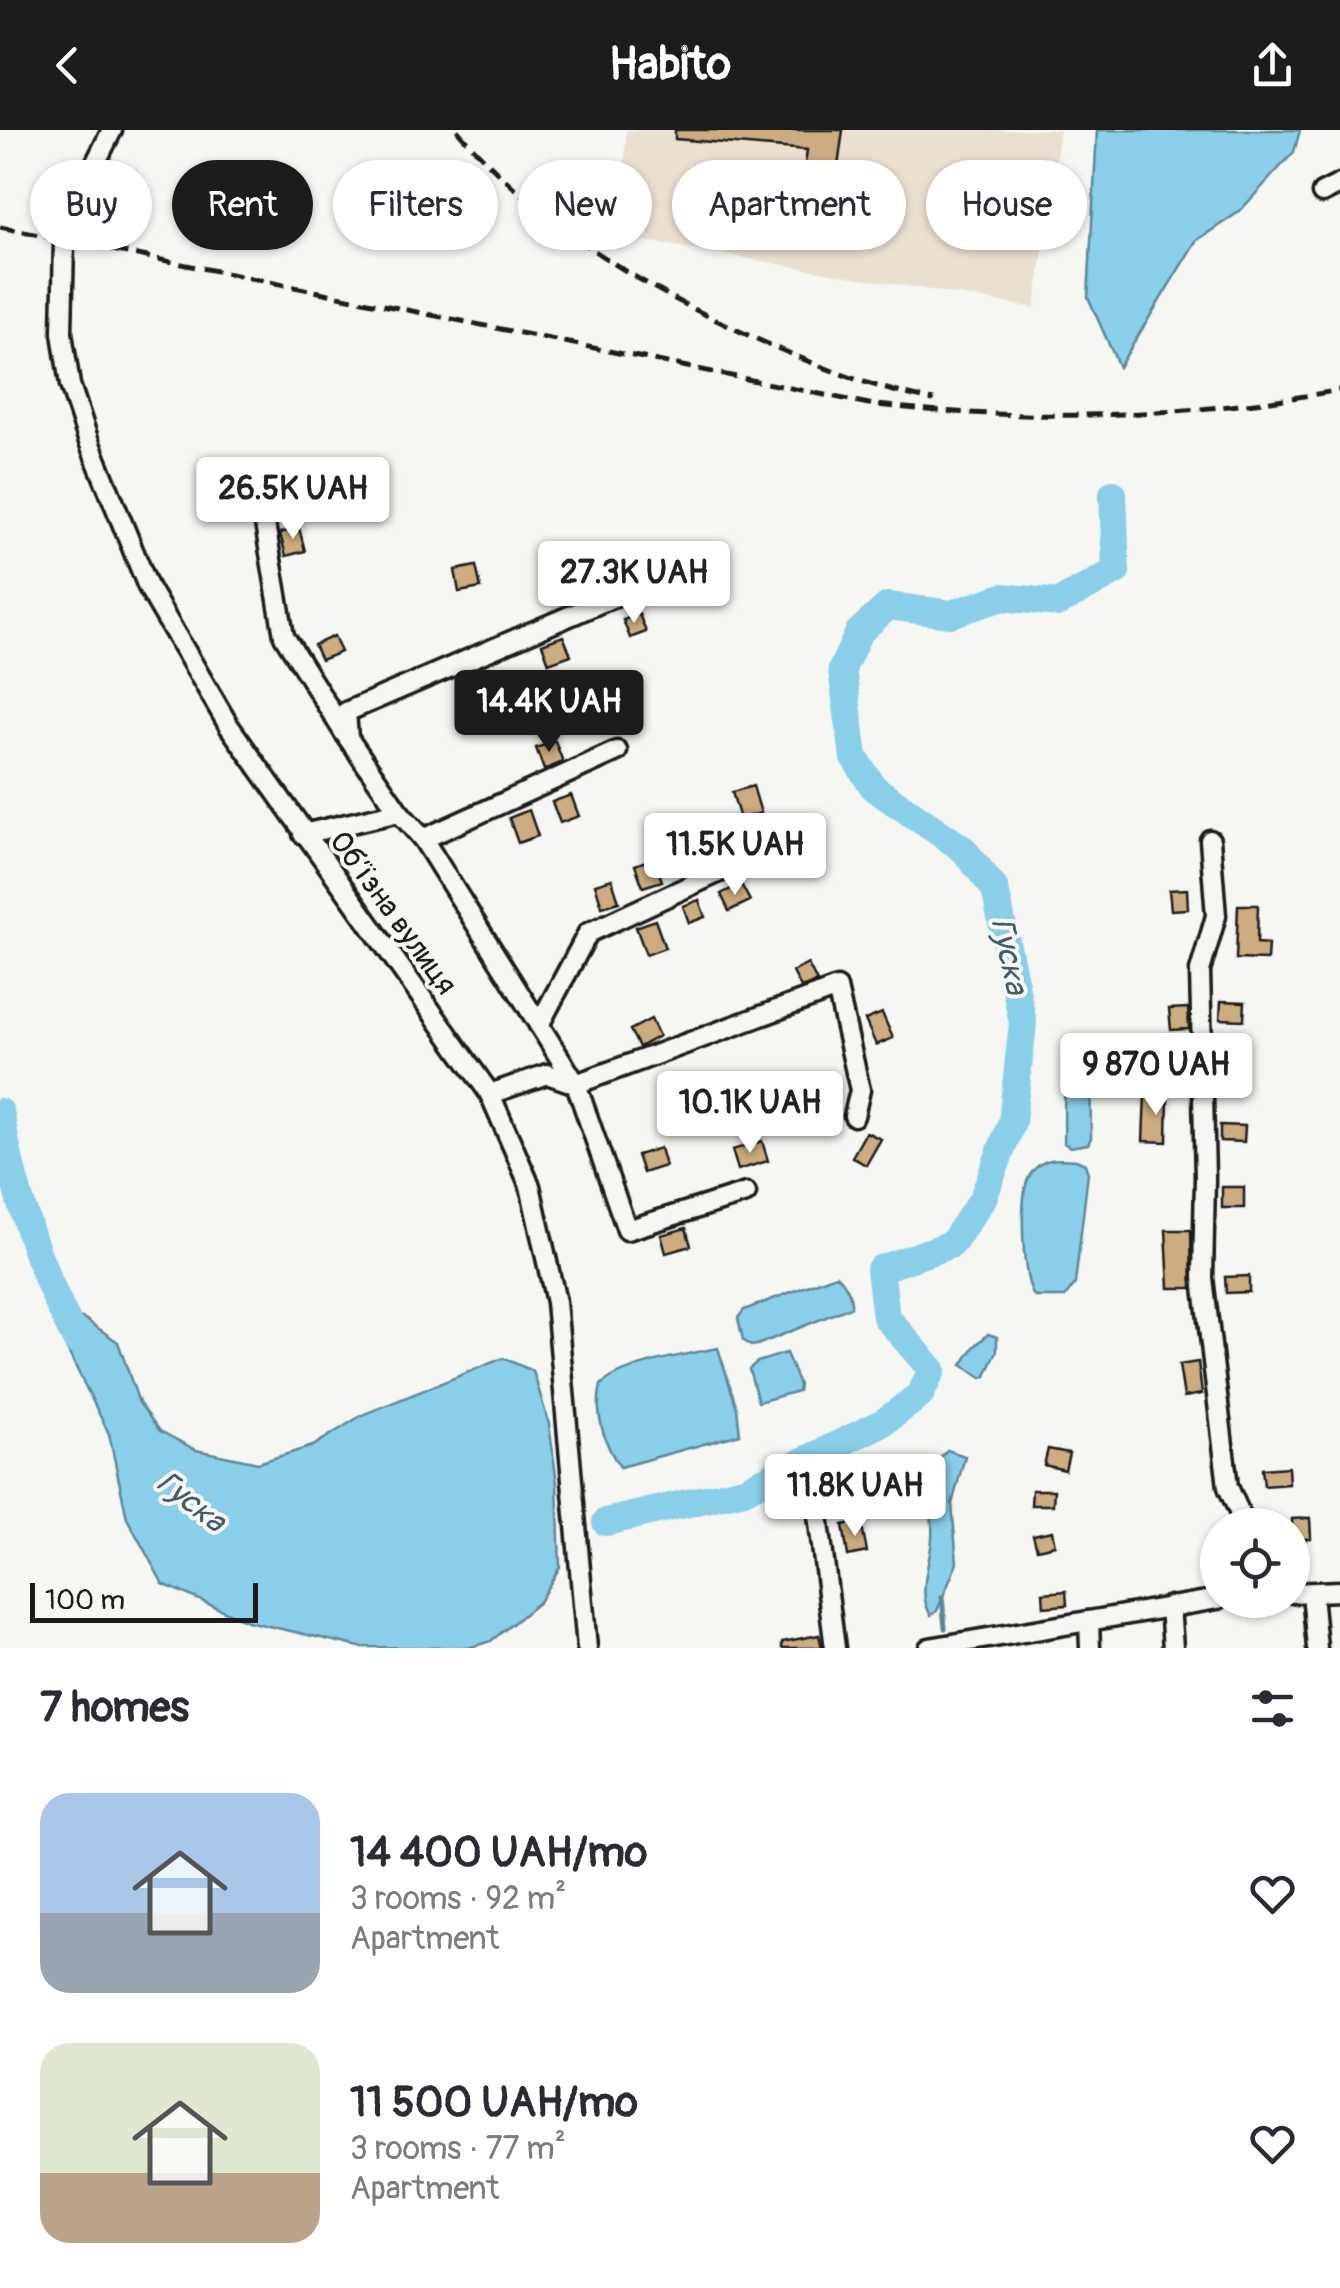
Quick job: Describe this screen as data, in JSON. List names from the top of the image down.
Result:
{
  "streets": {
    "street": ["Обʼїзна вулиця"]
  },
  "water": ["Гуска"],
  "scale_bar": "100 m",
  "page": {
    "header": "Habito",
    "chip": [
      "Buy",
      "Rent",
      "Filters",
      "New",
      "Apartment",
      "House"
    ],
    "price": [
      "26.5K UAH",
      "27.3K UAH",
      "14.4K UAH",
      "11.5K UAH",
      "9 870 UAH",
      "10.1K UAH",
      "11.8K UAH"
    ],
    "scale": "100 m",
    "heading": "7 homes",
    "list": [
      {
        "name": "14 400 UAH/mo",
        "note": "3 rooms · 92 m² · Apartment"
      },
      {
        "name": "11 500 UAH/mo",
        "note": "3 rooms · 77 m² · Apartment"
      }
    ]
  }
}
